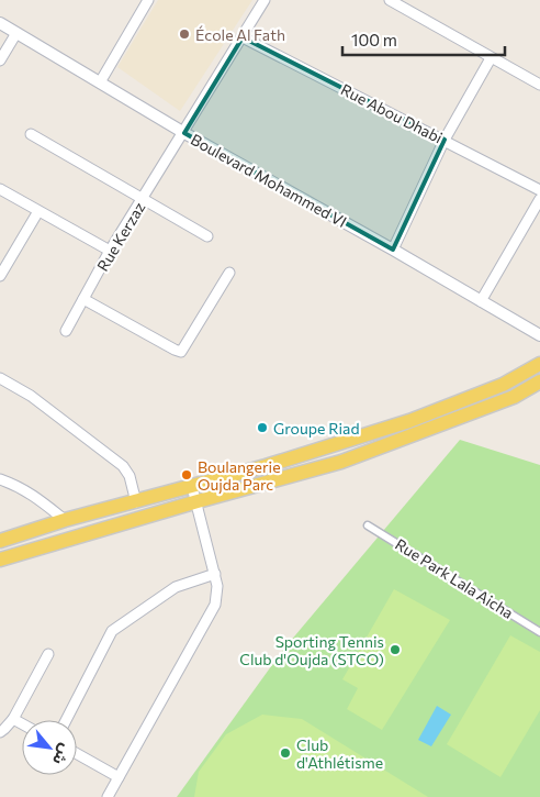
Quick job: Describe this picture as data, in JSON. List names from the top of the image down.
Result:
{
  "streets": {
    "street": [
      "Rue Abou Dhabi",
      "Boulevard Mohammed VI",
      "Rue Kerzaz",
      "Rue Park Lala Aicha"
    ]
  },
  "crossings": [
    ["Rue Abou Dhabi", "Rue Kerzaz"],
    ["Boulevard Mohammed VI", "Rue Kerzaz"]
  ],
  "places": [
    "École Al Fath",
    "Groupe Riad",
    "Boulangerie Oujda Parc",
    "Sporting Tennis Club d'Oujda (STCO)",
    "Club d'Athlétisme"
  ],
  "scale_bar": "100 m",
  "north": "bottom right"
}
